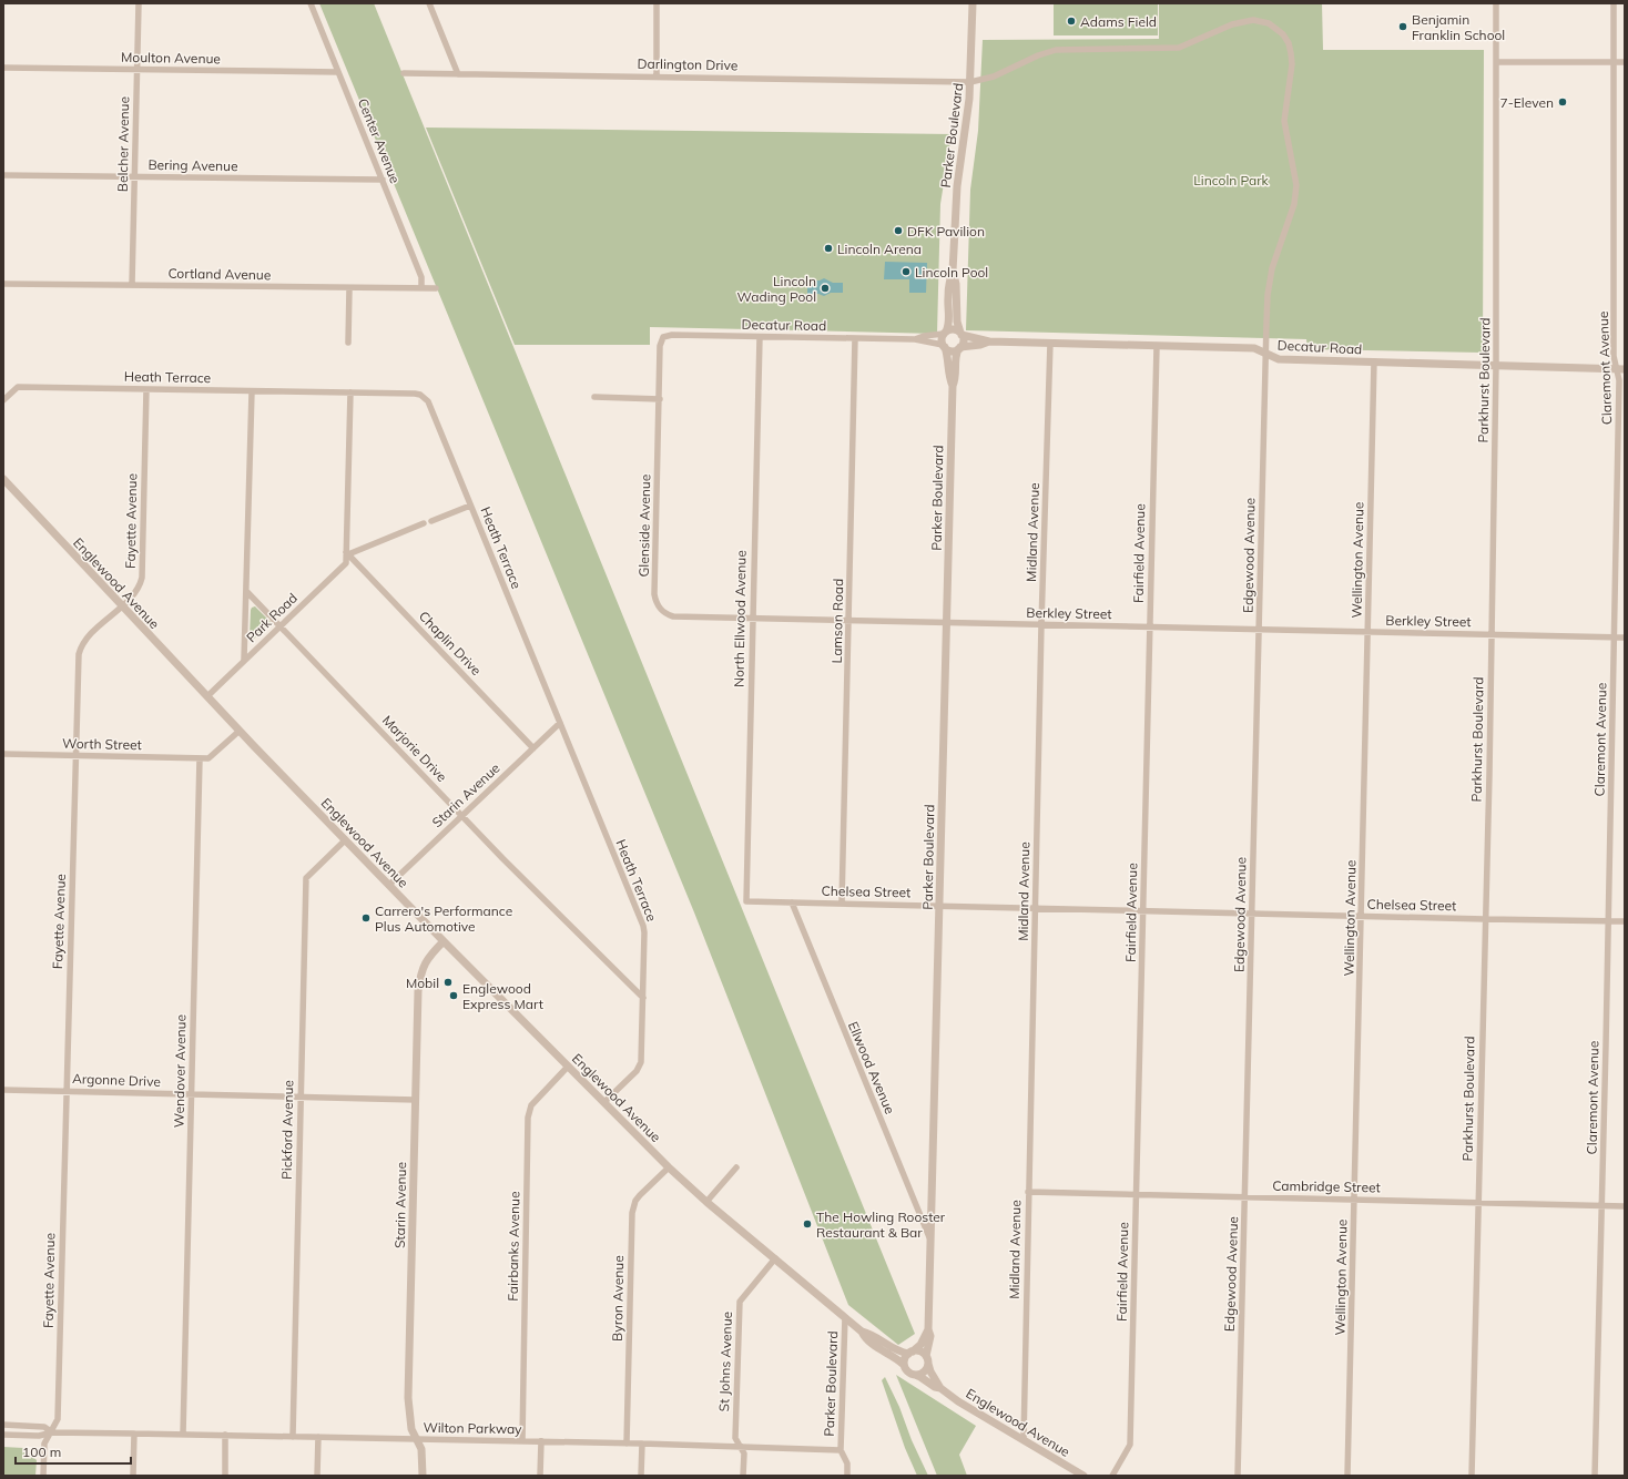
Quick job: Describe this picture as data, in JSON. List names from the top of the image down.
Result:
{
  "streets": {
    "street": [
      "Moulton Avenue",
      "Darlington Drive",
      "Parker Boulevard",
      "Center Avenue",
      "Belcher Avenue",
      "Bering Avenue",
      "Cortland Avenue",
      "Decatur Road",
      "Claremont Avenue",
      "Heath Terrace",
      "Parkhurst Boulevard",
      "Fayette Avenue",
      "Glenside Avenue",
      "Midland Avenue",
      "Fairfield Avenue",
      "Edgewood Avenue",
      "Wellington Avenue",
      "Englewood Avenue",
      "Berkley Street",
      "Park Road",
      "North Ellwood Avenue",
      "Lamson Road",
      "Chaplin Drive",
      "Worth Street",
      "Marjorie Drive",
      "Starin Avenue",
      "Chelsea Street",
      "Ellwood Avenue",
      "Wendover Avenue",
      "Argonne Drive",
      "Pickford Avenue",
      "Cambridge Street",
      "Fairbanks Avenue",
      "Byron Avenue",
      "St Johns Avenue",
      "Wilton Parkway"
    ]
  },
  "crossings": [
    ["Moulton Avenue", "Center Avenue"],
    ["Moulton Avenue", "Belcher Avenue"],
    ["Darlington Drive", "Parker Boulevard"],
    ["Darlington Drive", "Decatur Road"],
    ["Darlington Drive", "Edgewood Avenue"],
    ["Parker Boulevard", "Decatur Road"],
    ["Parker Boulevard", "Englewood Avenue"],
    ["Parker Boulevard", "Berkley Street"],
    ["Parker Boulevard", "Chelsea Street"],
    ["Parker Boulevard", "Ellwood Avenue"],
    ["Center Avenue", "Bering Avenue"],
    ["Center Avenue", "Cortland Avenue"],
    ["Belcher Avenue", "Bering Avenue"],
    ["Belcher Avenue", "Cortland Avenue"],
    ["Decatur Road", "Claremont Avenue"],
    ["Decatur Road", "Parkhurst Boulevard"],
    ["Decatur Road", "Glenside Avenue"],
    ["Decatur Road", "Midland Avenue"],
    ["Decatur Road", "Fairfield Avenue"],
    ["Decatur Road", "Edgewood Avenue"],
    ["Decatur Road", "Wellington Avenue"],
    ["Decatur Road", "North Ellwood Avenue"],
    ["Decatur Road", "Lamson Road"],
    ["Claremont Avenue", "Berkley Street"],
    ["Claremont Avenue", "Chelsea Street"],
    ["Claremont Avenue", "Cambridge Street"],
    ["Heath Terrace", "Fayette Avenue"],
    ["Heath Terrace", "Englewood Avenue"],
    ["Heath Terrace", "Marjorie Drive"],
    ["Heath Terrace", "Starin Avenue"],
    ["Parkhurst Boulevard", "Berkley Street"],
    ["Parkhurst Boulevard", "Chelsea Street"],
    ["Parkhurst Boulevard", "Cambridge Street"],
    ["Fayette Avenue", "Englewood Avenue"],
    ["Fayette Avenue", "Worth Street"],
    ["Fayette Avenue", "Argonne Drive"],
    ["Glenside Avenue", "Berkley Street"],
    ["Glenside Avenue", "North Ellwood Avenue"],
    ["Midland Avenue", "Englewood Avenue"],
    ["Midland Avenue", "Berkley Street"],
    ["Midland Avenue", "Chelsea Street"],
    ["Midland Avenue", "Cambridge Street"],
    ["Fairfield Avenue", "Berkley Street"],
    ["Fairfield Avenue", "Chelsea Street"],
    ["Fairfield Avenue", "Cambridge Street"],
    ["Edgewood Avenue", "Berkley Street"],
    ["Edgewood Avenue", "Chelsea Street"],
    ["Edgewood Avenue", "Cambridge Street"],
    ["Wellington Avenue", "Berkley Street"],
    ["Wellington Avenue", "Chelsea Street"],
    ["Wellington Avenue", "Cambridge Street"],
    ["Englewood Avenue", "Park Road"],
    ["Englewood Avenue", "Starin Avenue"],
    ["Englewood Avenue", "Pickford Avenue"],
    ["Englewood Avenue", "Fairbanks Avenue"],
    ["Englewood Avenue", "Byron Avenue"],
    ["Englewood Avenue", "St Johns Avenue"],
    ["Berkley Street", "North Ellwood Avenue"],
    ["Berkley Street", "Lamson Road"],
    ["Park Road", "Chaplin Drive"],
    ["Park Road", "Marjorie Drive"],
    ["North Ellwood Avenue", "Chelsea Street"],
    ["Lamson Road", "Chelsea Street"],
    ["Chaplin Drive", "Starin Avenue"],
    ["Worth Street", "Wendover Avenue"],
    ["Marjorie Drive", "Starin Avenue"],
    ["Starin Avenue", "Argonne Drive"],
    ["Starin Avenue", "Wilton Parkway"],
    ["Chelsea Street", "Ellwood Avenue"],
    ["Wendover Avenue", "Argonne Drive"],
    ["Argonne Drive", "Pickford Avenue"],
    ["Pickford Avenue", "Wilton Parkway"],
    ["Fairbanks Avenue", "Wilton Parkway"],
    ["Byron Avenue", "Wilton Parkway"]
  ],
  "parks": ["Lincoln Park"],
  "places": [
    "Adams Field",
    "Benjamin Franklin School",
    "7-Eleven",
    "DFK Pavilion",
    "Lincoln Arena",
    "Lincoln Pool",
    "Lincoln Wading Pool",
    "Carrero's Performance Plus Automotive",
    "Mobil",
    "Englewood Express Mart",
    "The Howling Rooster Restaurant & Bar"
  ],
  "scale_bar": "100 m"
}
